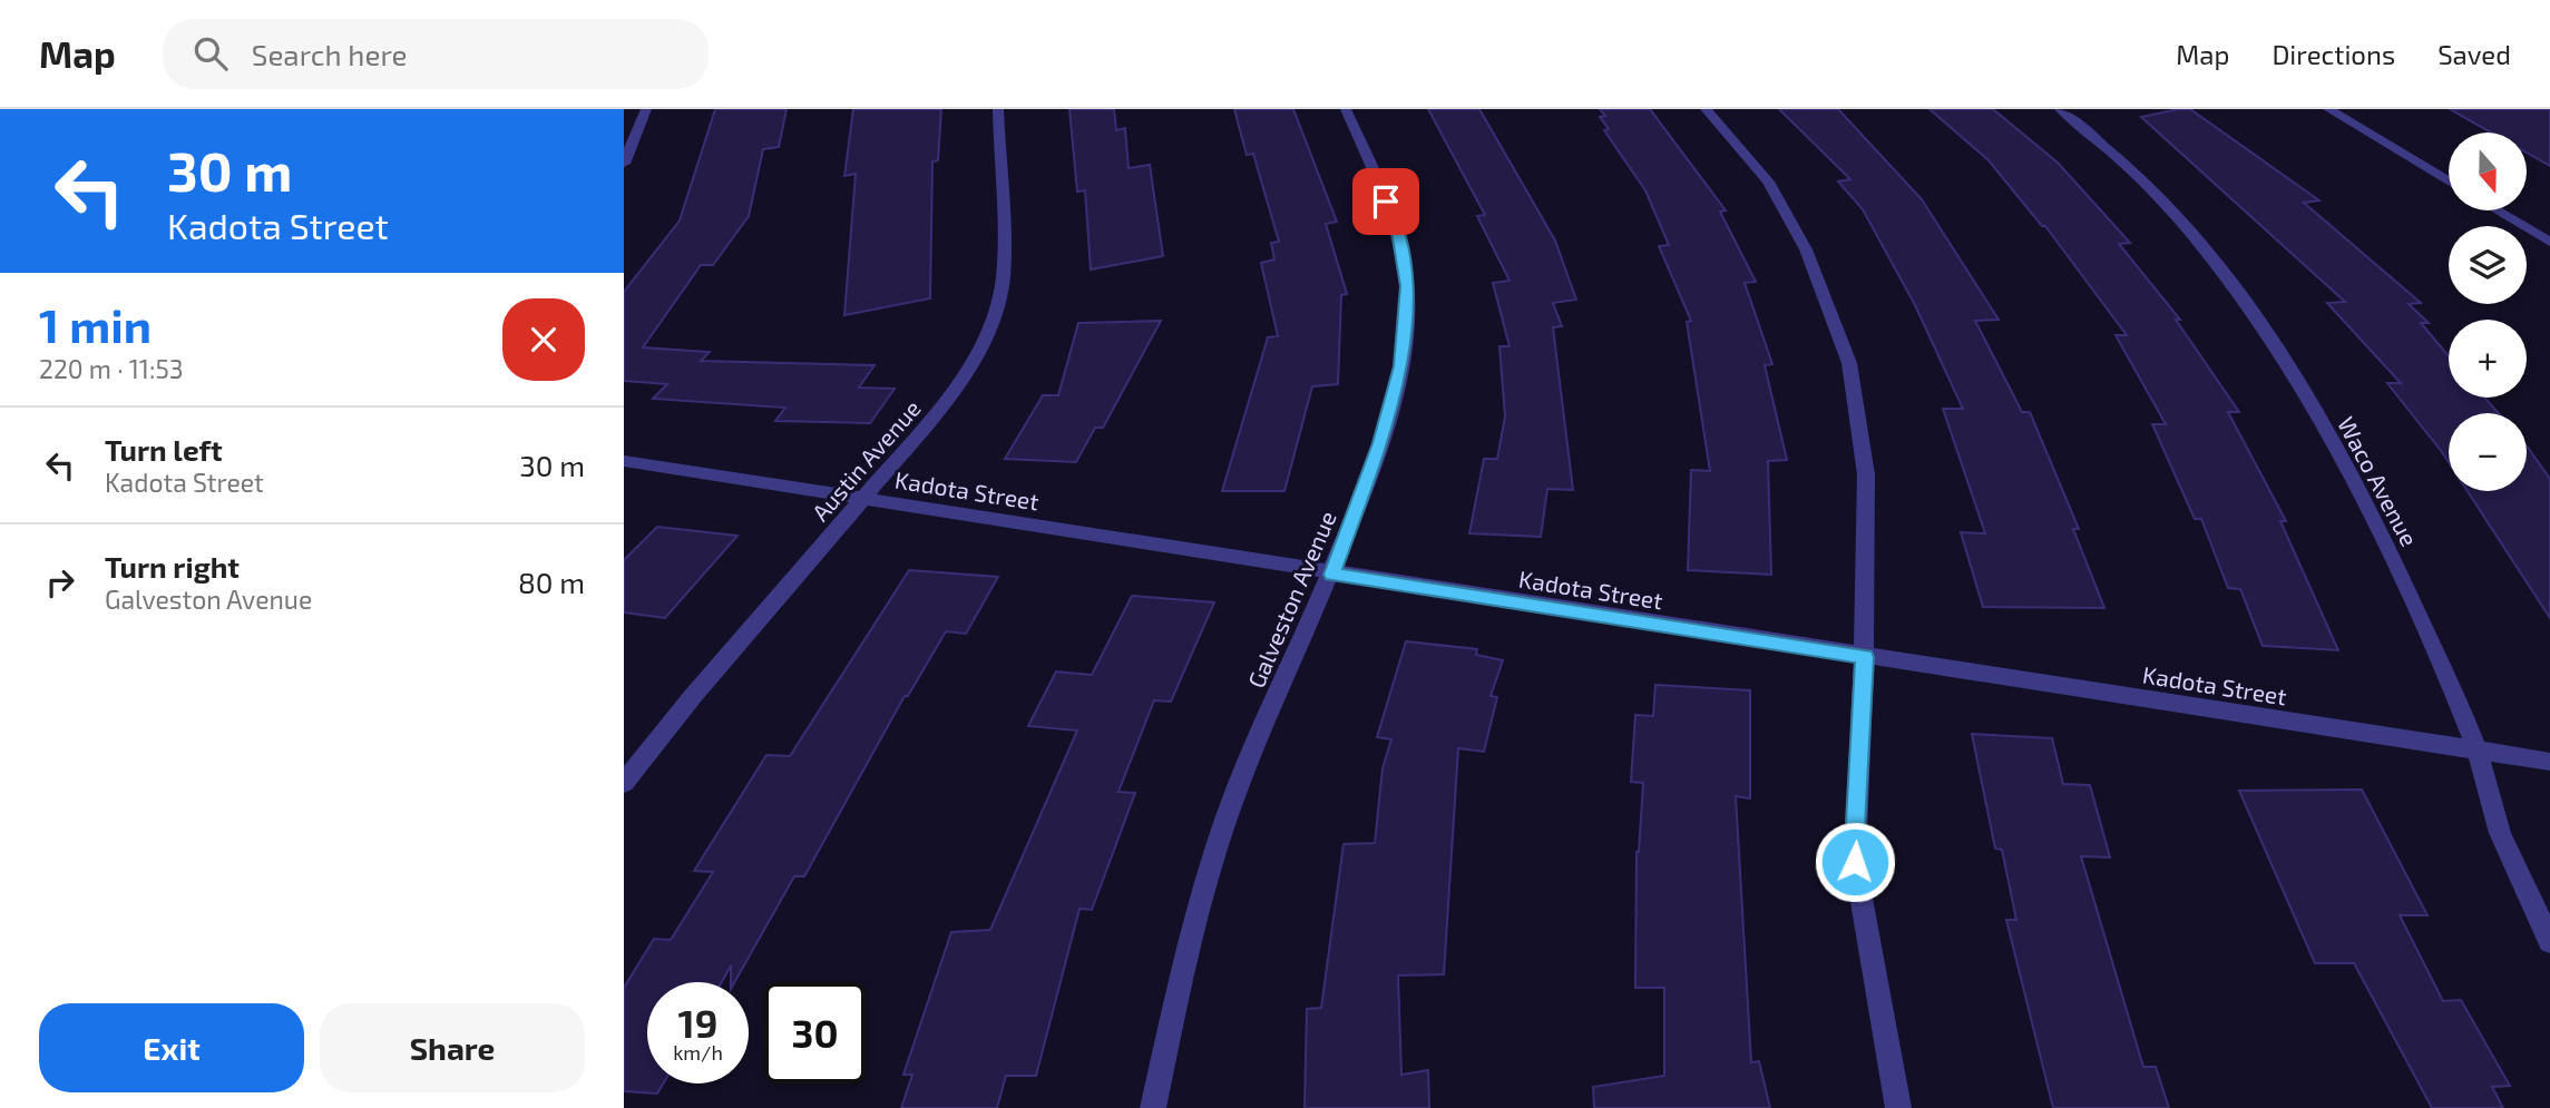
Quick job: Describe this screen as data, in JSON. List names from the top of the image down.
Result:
{
  "streets": {
    "street": [
      "Austin Avenue",
      "Waco Avenue",
      "Kadota Street",
      "Galveston Avenue"
    ]
  },
  "crossings": [
    ["Austin Avenue", "Kadota Street"],
    ["Waco Avenue", "Kadota Street"],
    ["Kadota Street", "Galveston Avenue"]
  ],
  "north": "bottom",
  "page": {
    "header": "Map",
    "search": "Search here",
    "nav": ["Map", "Directions", "Saved"],
    "turn": ["30 m", "Kadota Street"],
    "map_buttons": ["+", "−"],
    "heading": ["1 min", "220 m · 11:53"],
    "list": [
      {
        "name": "Turn left",
        "note": "Kadota Street",
        "value": "30 m"
      },
      {
        "name": "Turn right",
        "note": "Galveston Avenue",
        "value": "80 m"
      }
    ],
    "speed": "19 km/h",
    "limit": "30",
    "buttons": ["Exit", "Share"]
  }
}
